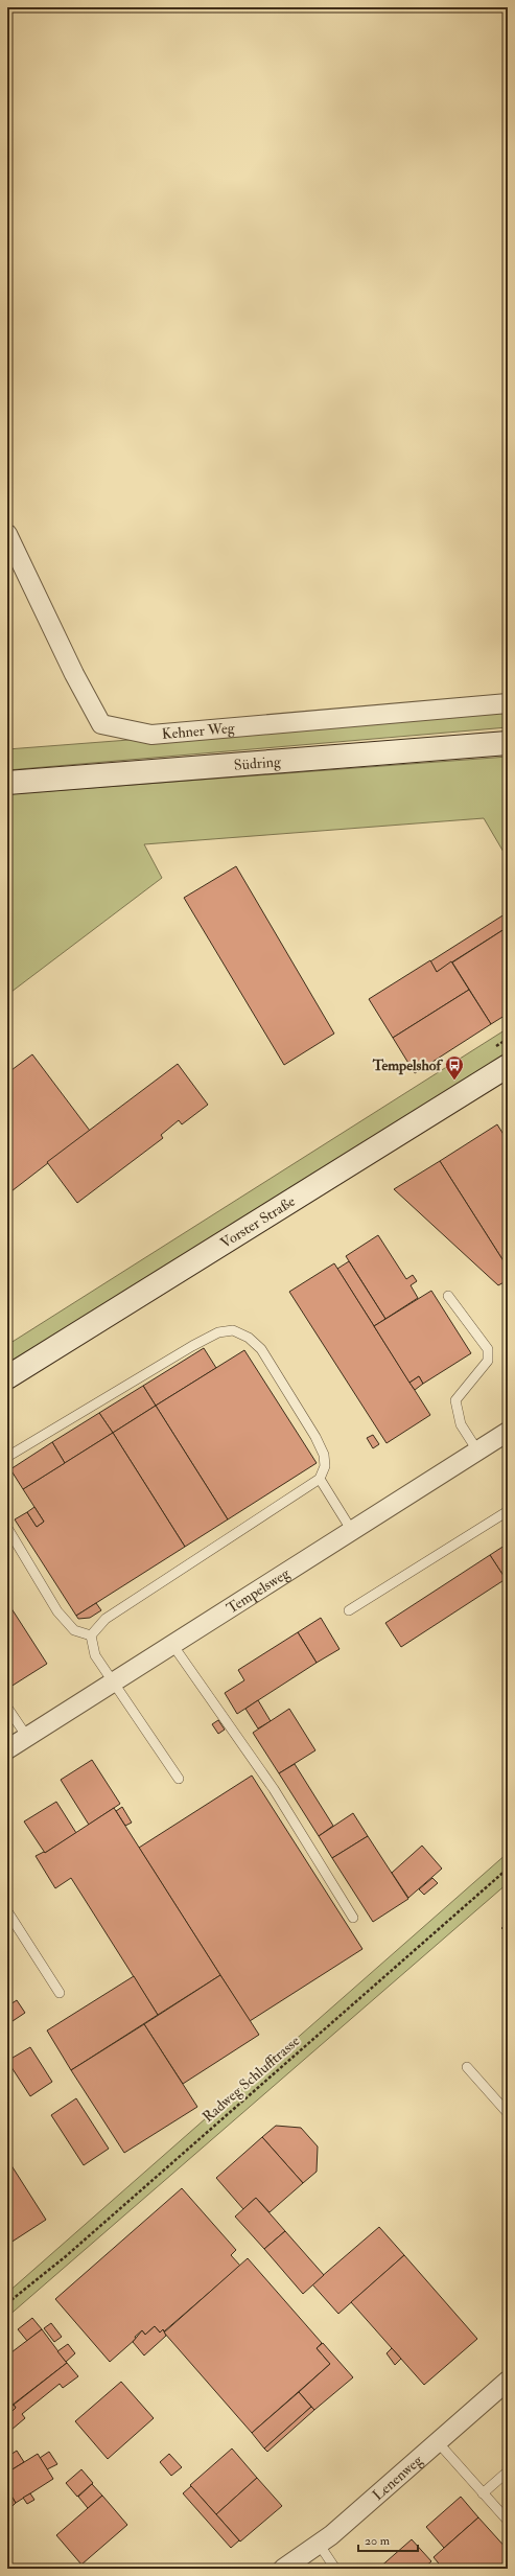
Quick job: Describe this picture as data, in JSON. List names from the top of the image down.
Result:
{
  "streets": {
    "street": [
      "Kehner Weg",
      "Südring",
      "Vorster Straße",
      "Tempelsweg",
      "Lenenweg"
    ],
    "path": ["Radweg Schlufftrasse"]
  },
  "places": {
    "bus stop": ["Tempelshof"]
  },
  "scale_bar": "20 m"
}
